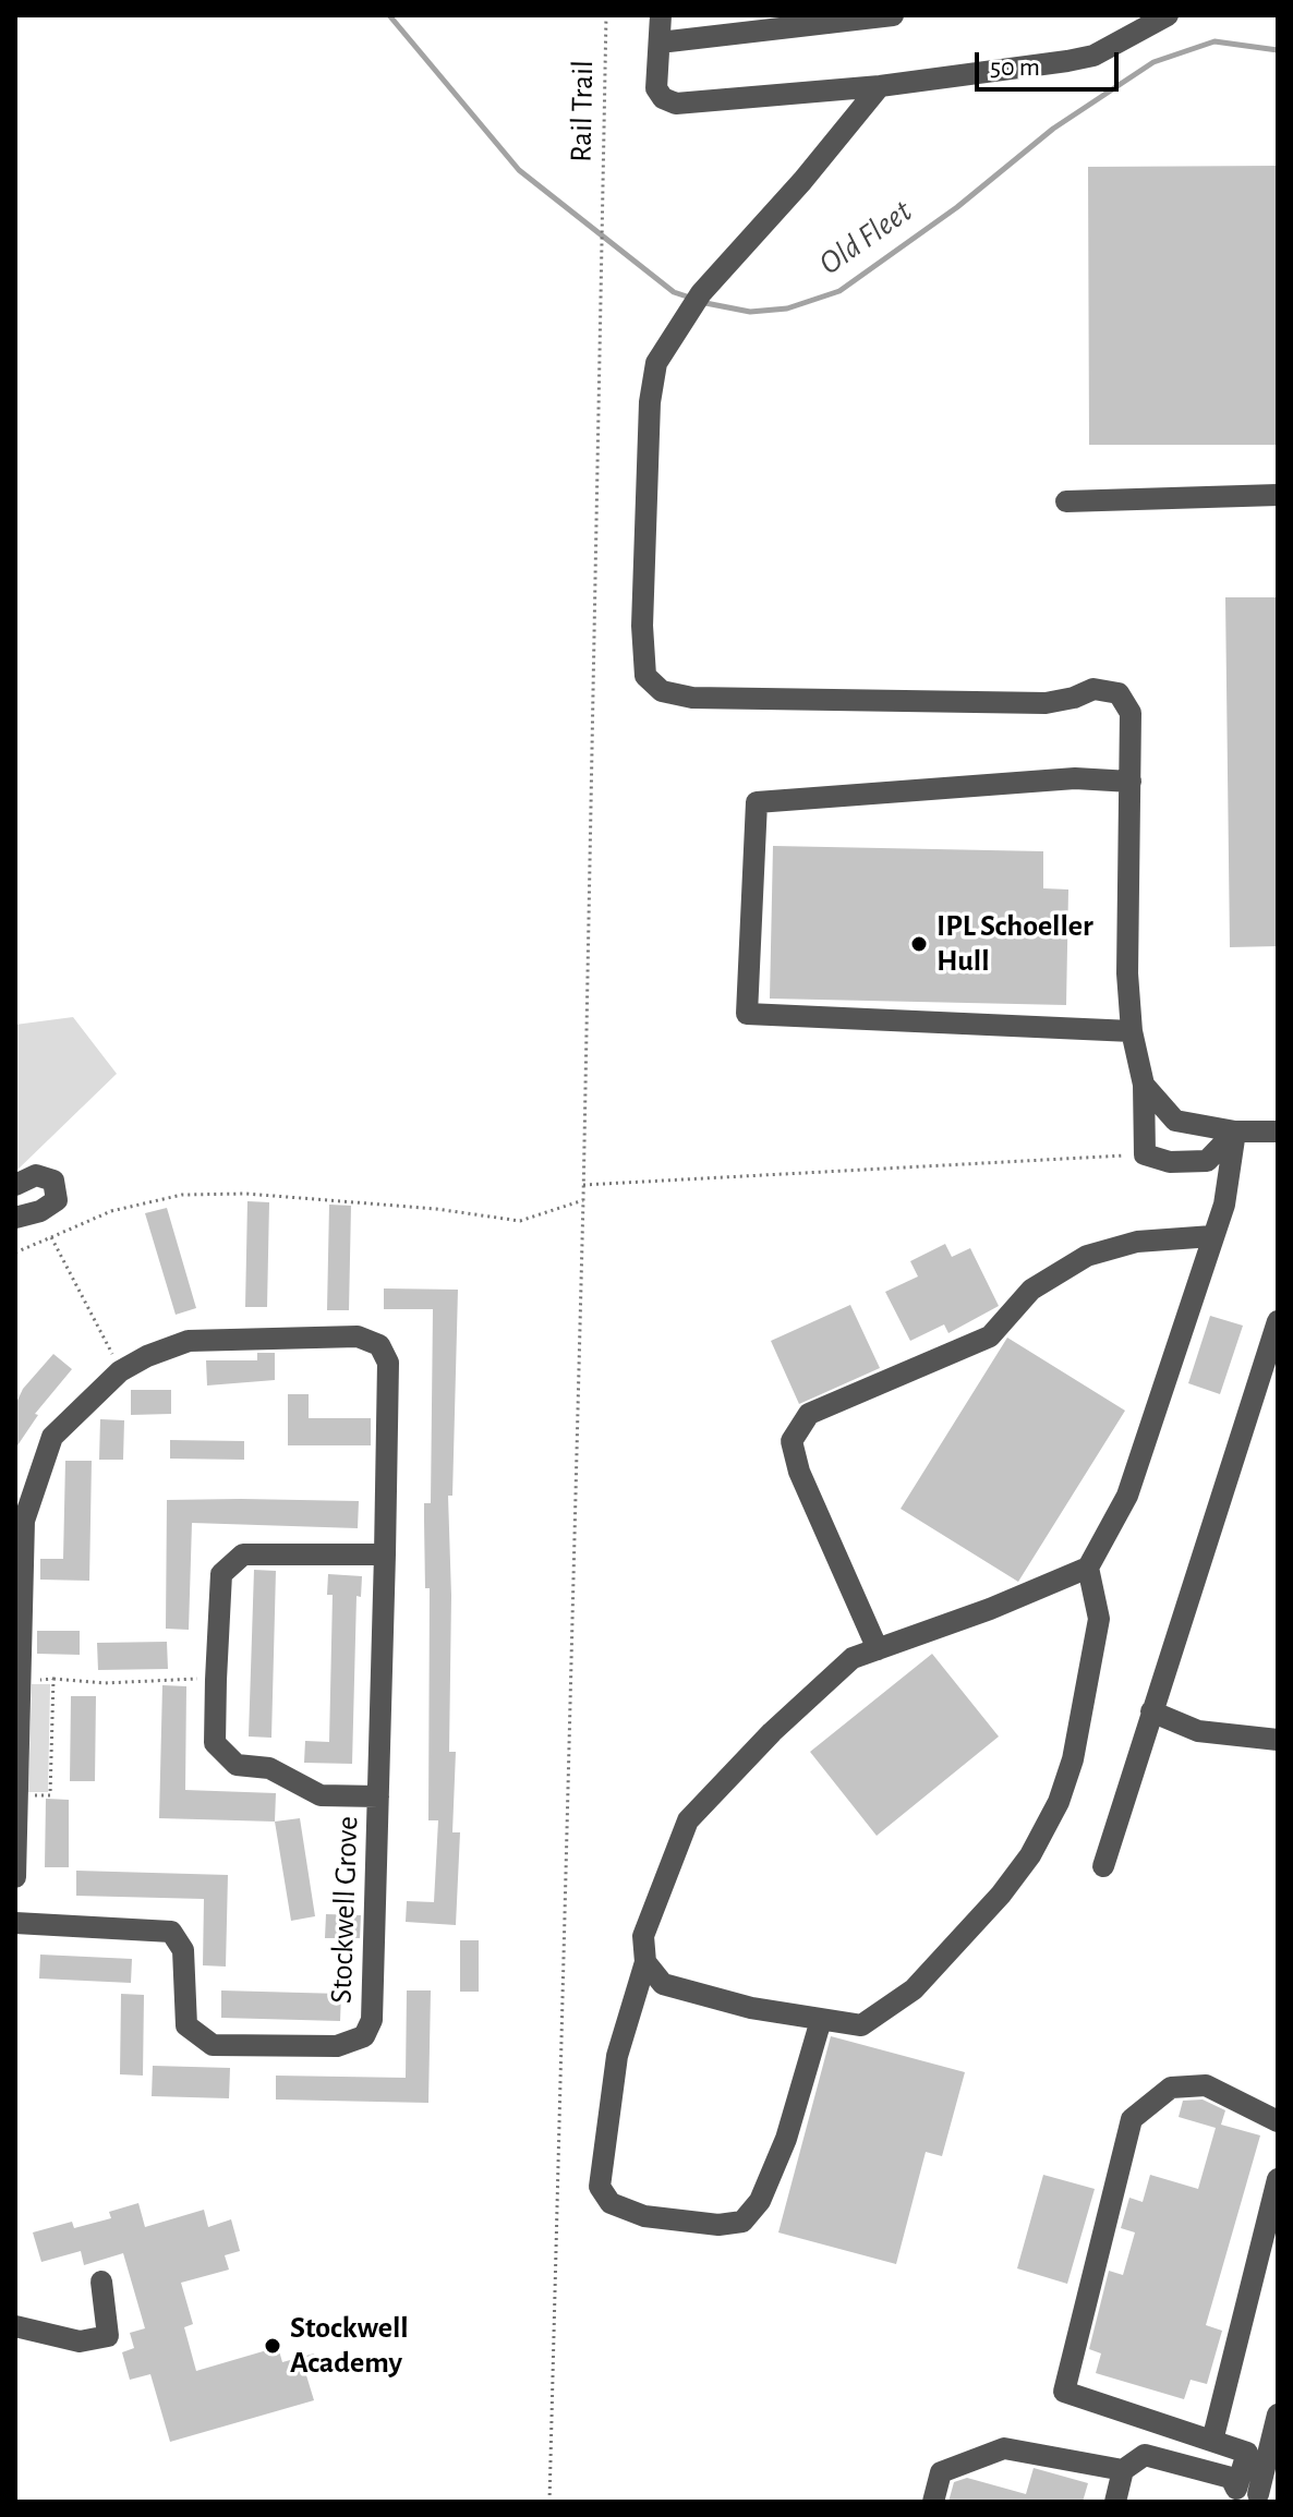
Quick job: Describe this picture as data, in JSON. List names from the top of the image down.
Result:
{
  "streets": {
    "street": ["Stockwell Grove"],
    "path": ["Rail Trail"]
  },
  "water": ["Old Fleet"],
  "places": ["IPL Schoeller Hull", "Stockwell Academy"],
  "scale_bar": "50 m"
}
